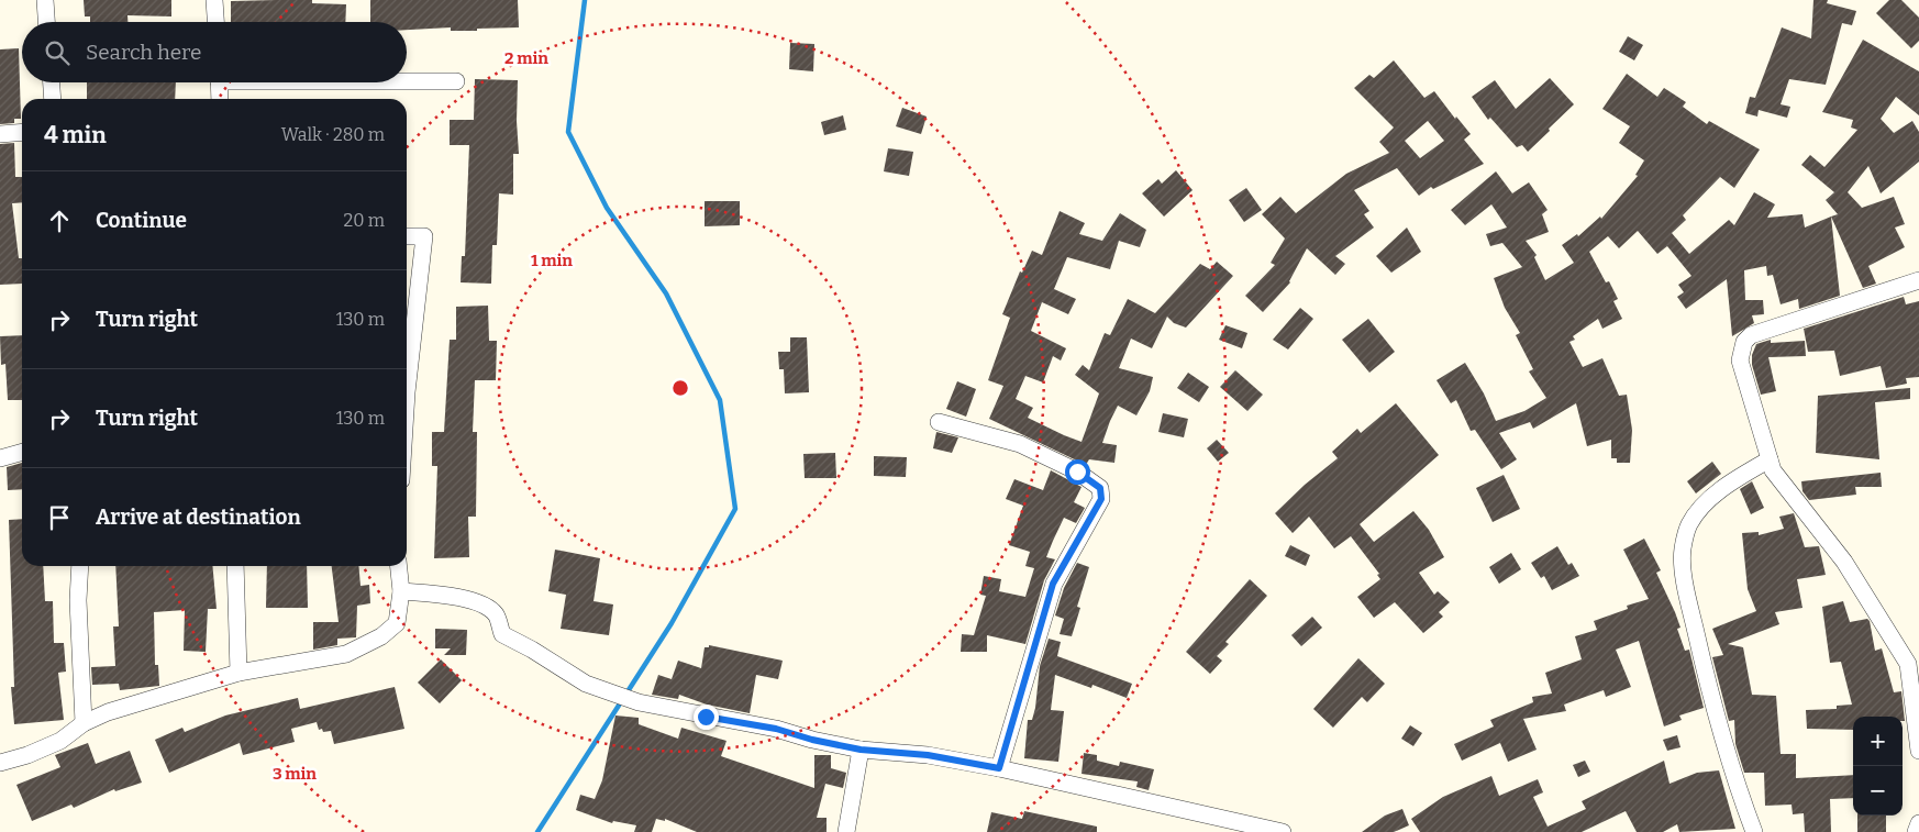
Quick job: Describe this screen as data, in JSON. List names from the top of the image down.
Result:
{
  "page": {
    "search": "Search here",
    "heading": ["4 min", "Walk · 280 m"],
    "list": [
      ["Continue", "20 m"],
      ["Turn right", "130 m"],
      ["Turn right", "130 m"],
      "Arrive at destination"
    ],
    "map_buttons": ["+", "−"]
  },
  "rings": ["2 min", "1 min", "3 min"]
}
